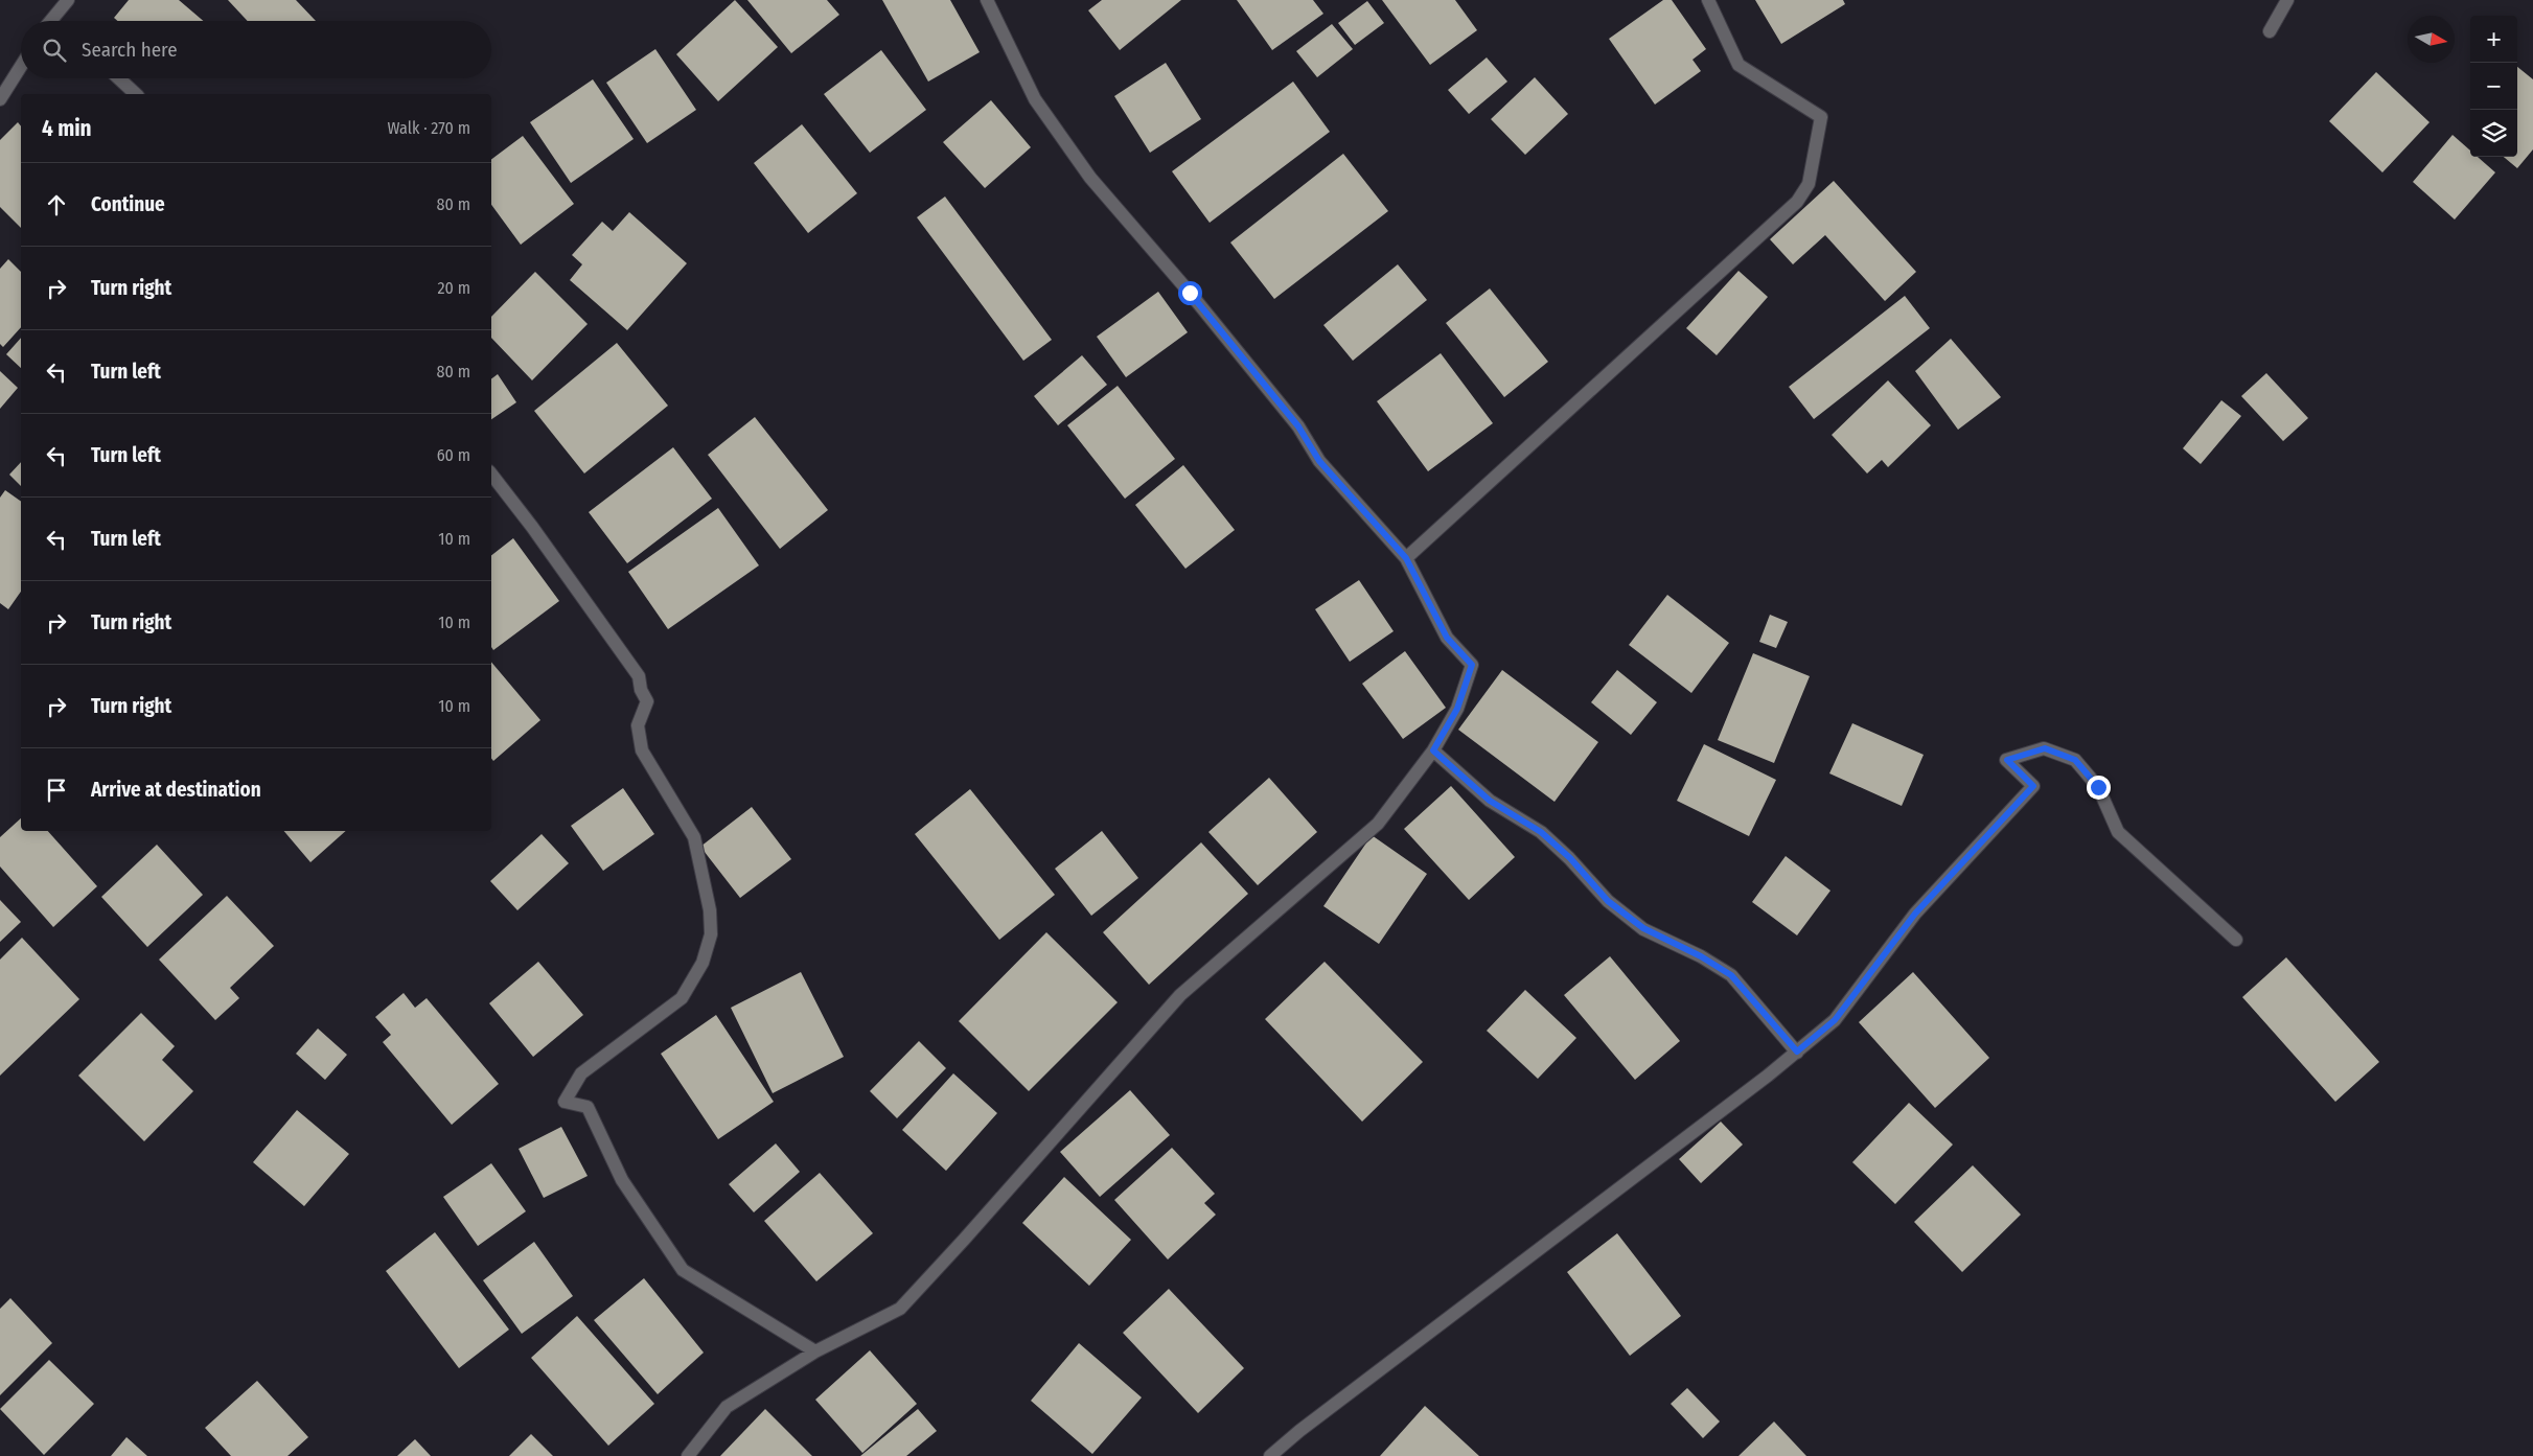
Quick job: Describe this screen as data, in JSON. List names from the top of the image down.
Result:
{
  "north": "right",
  "page": {
    "map_buttons": ["+", "−"],
    "search": "Search here",
    "heading": ["4 min", "Walk · 270 m"],
    "list": [
      ["Continue", "80 m"],
      ["Turn right", "20 m"],
      ["Turn left", "80 m"],
      ["Turn left", "60 m"],
      ["Turn left", "10 m"],
      ["Turn right", "10 m"],
      ["Turn right", "10 m"],
      "Arrive at destination"
    ]
  }
}
